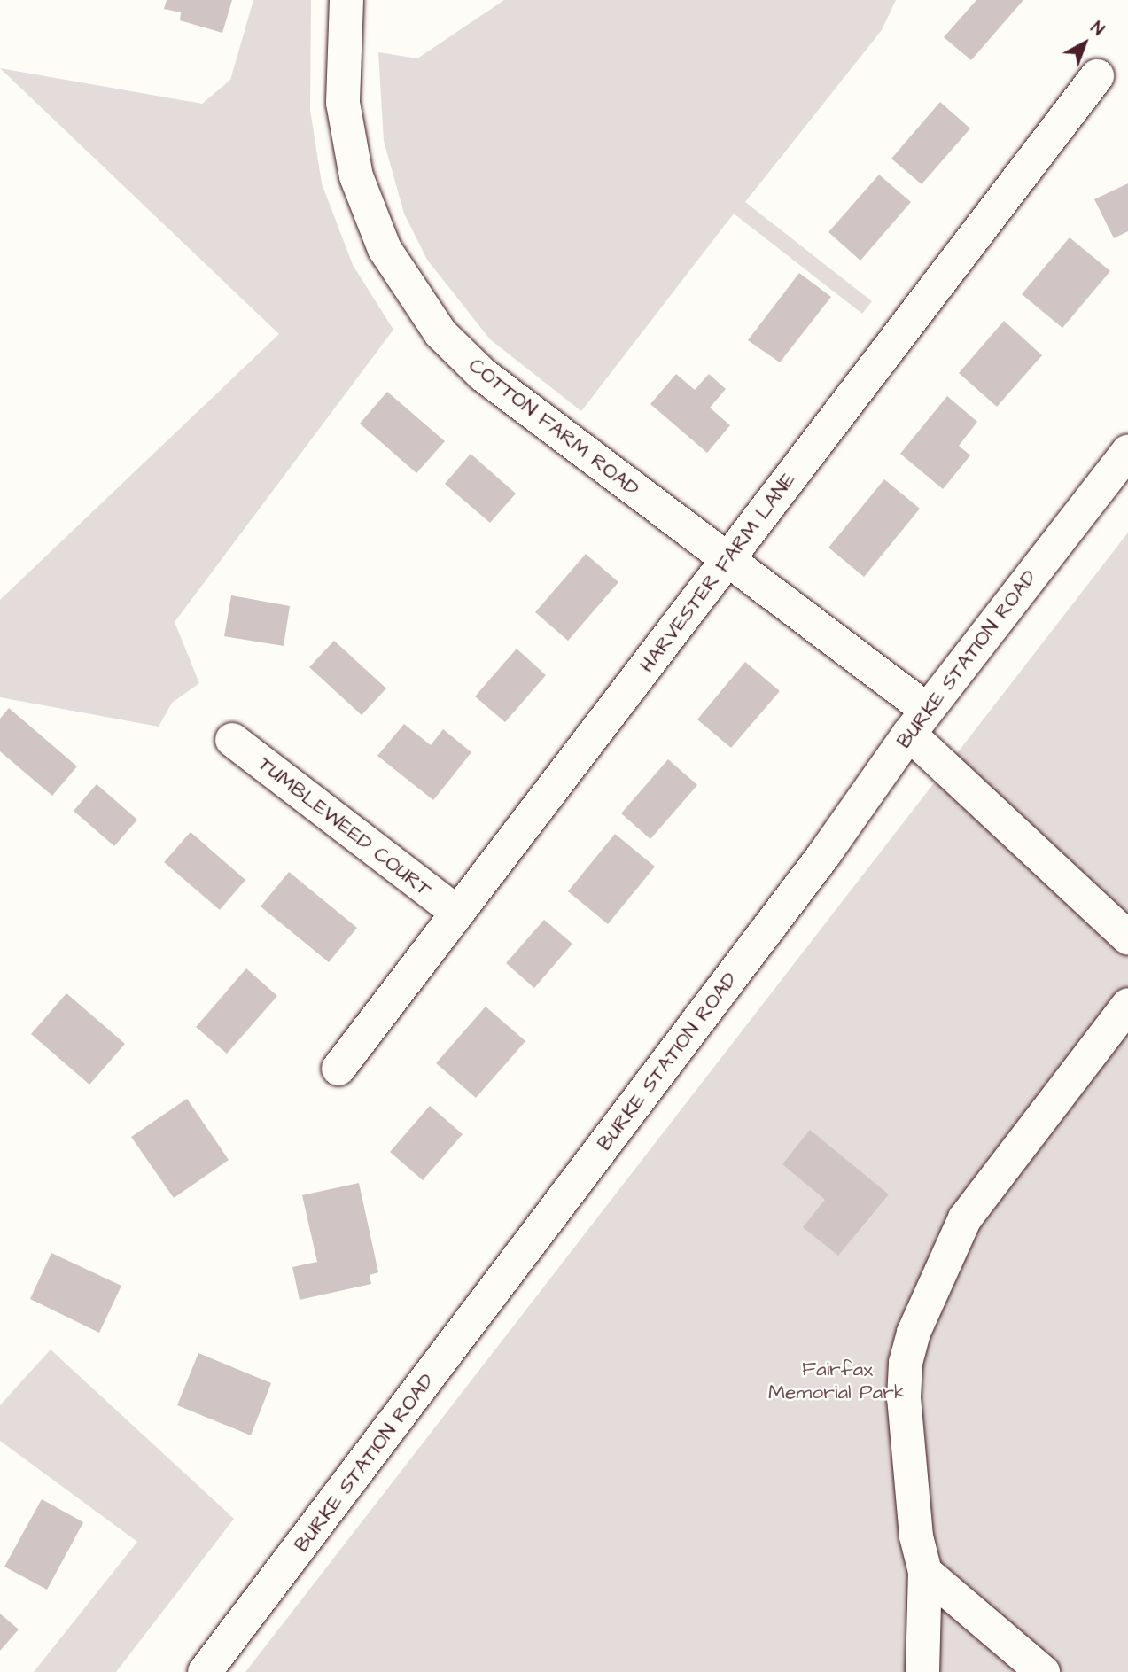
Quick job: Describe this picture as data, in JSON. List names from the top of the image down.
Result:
{
  "streets": {
    "street": [
      "COTTON FARM ROAD",
      "HARVESTER FARM LANE",
      "BURKE STATION ROAD",
      "TUMBLEWEED COURT"
    ]
  },
  "crossings": [
    ["COTTON FARM ROAD", "HARVESTER FARM LANE"],
    ["COTTON FARM ROAD", "BURKE STATION ROAD"],
    ["HARVESTER FARM LANE", "TUMBLEWEED COURT"]
  ],
  "parks": ["Fairfax Memorial Park"],
  "north": "top right"
}
